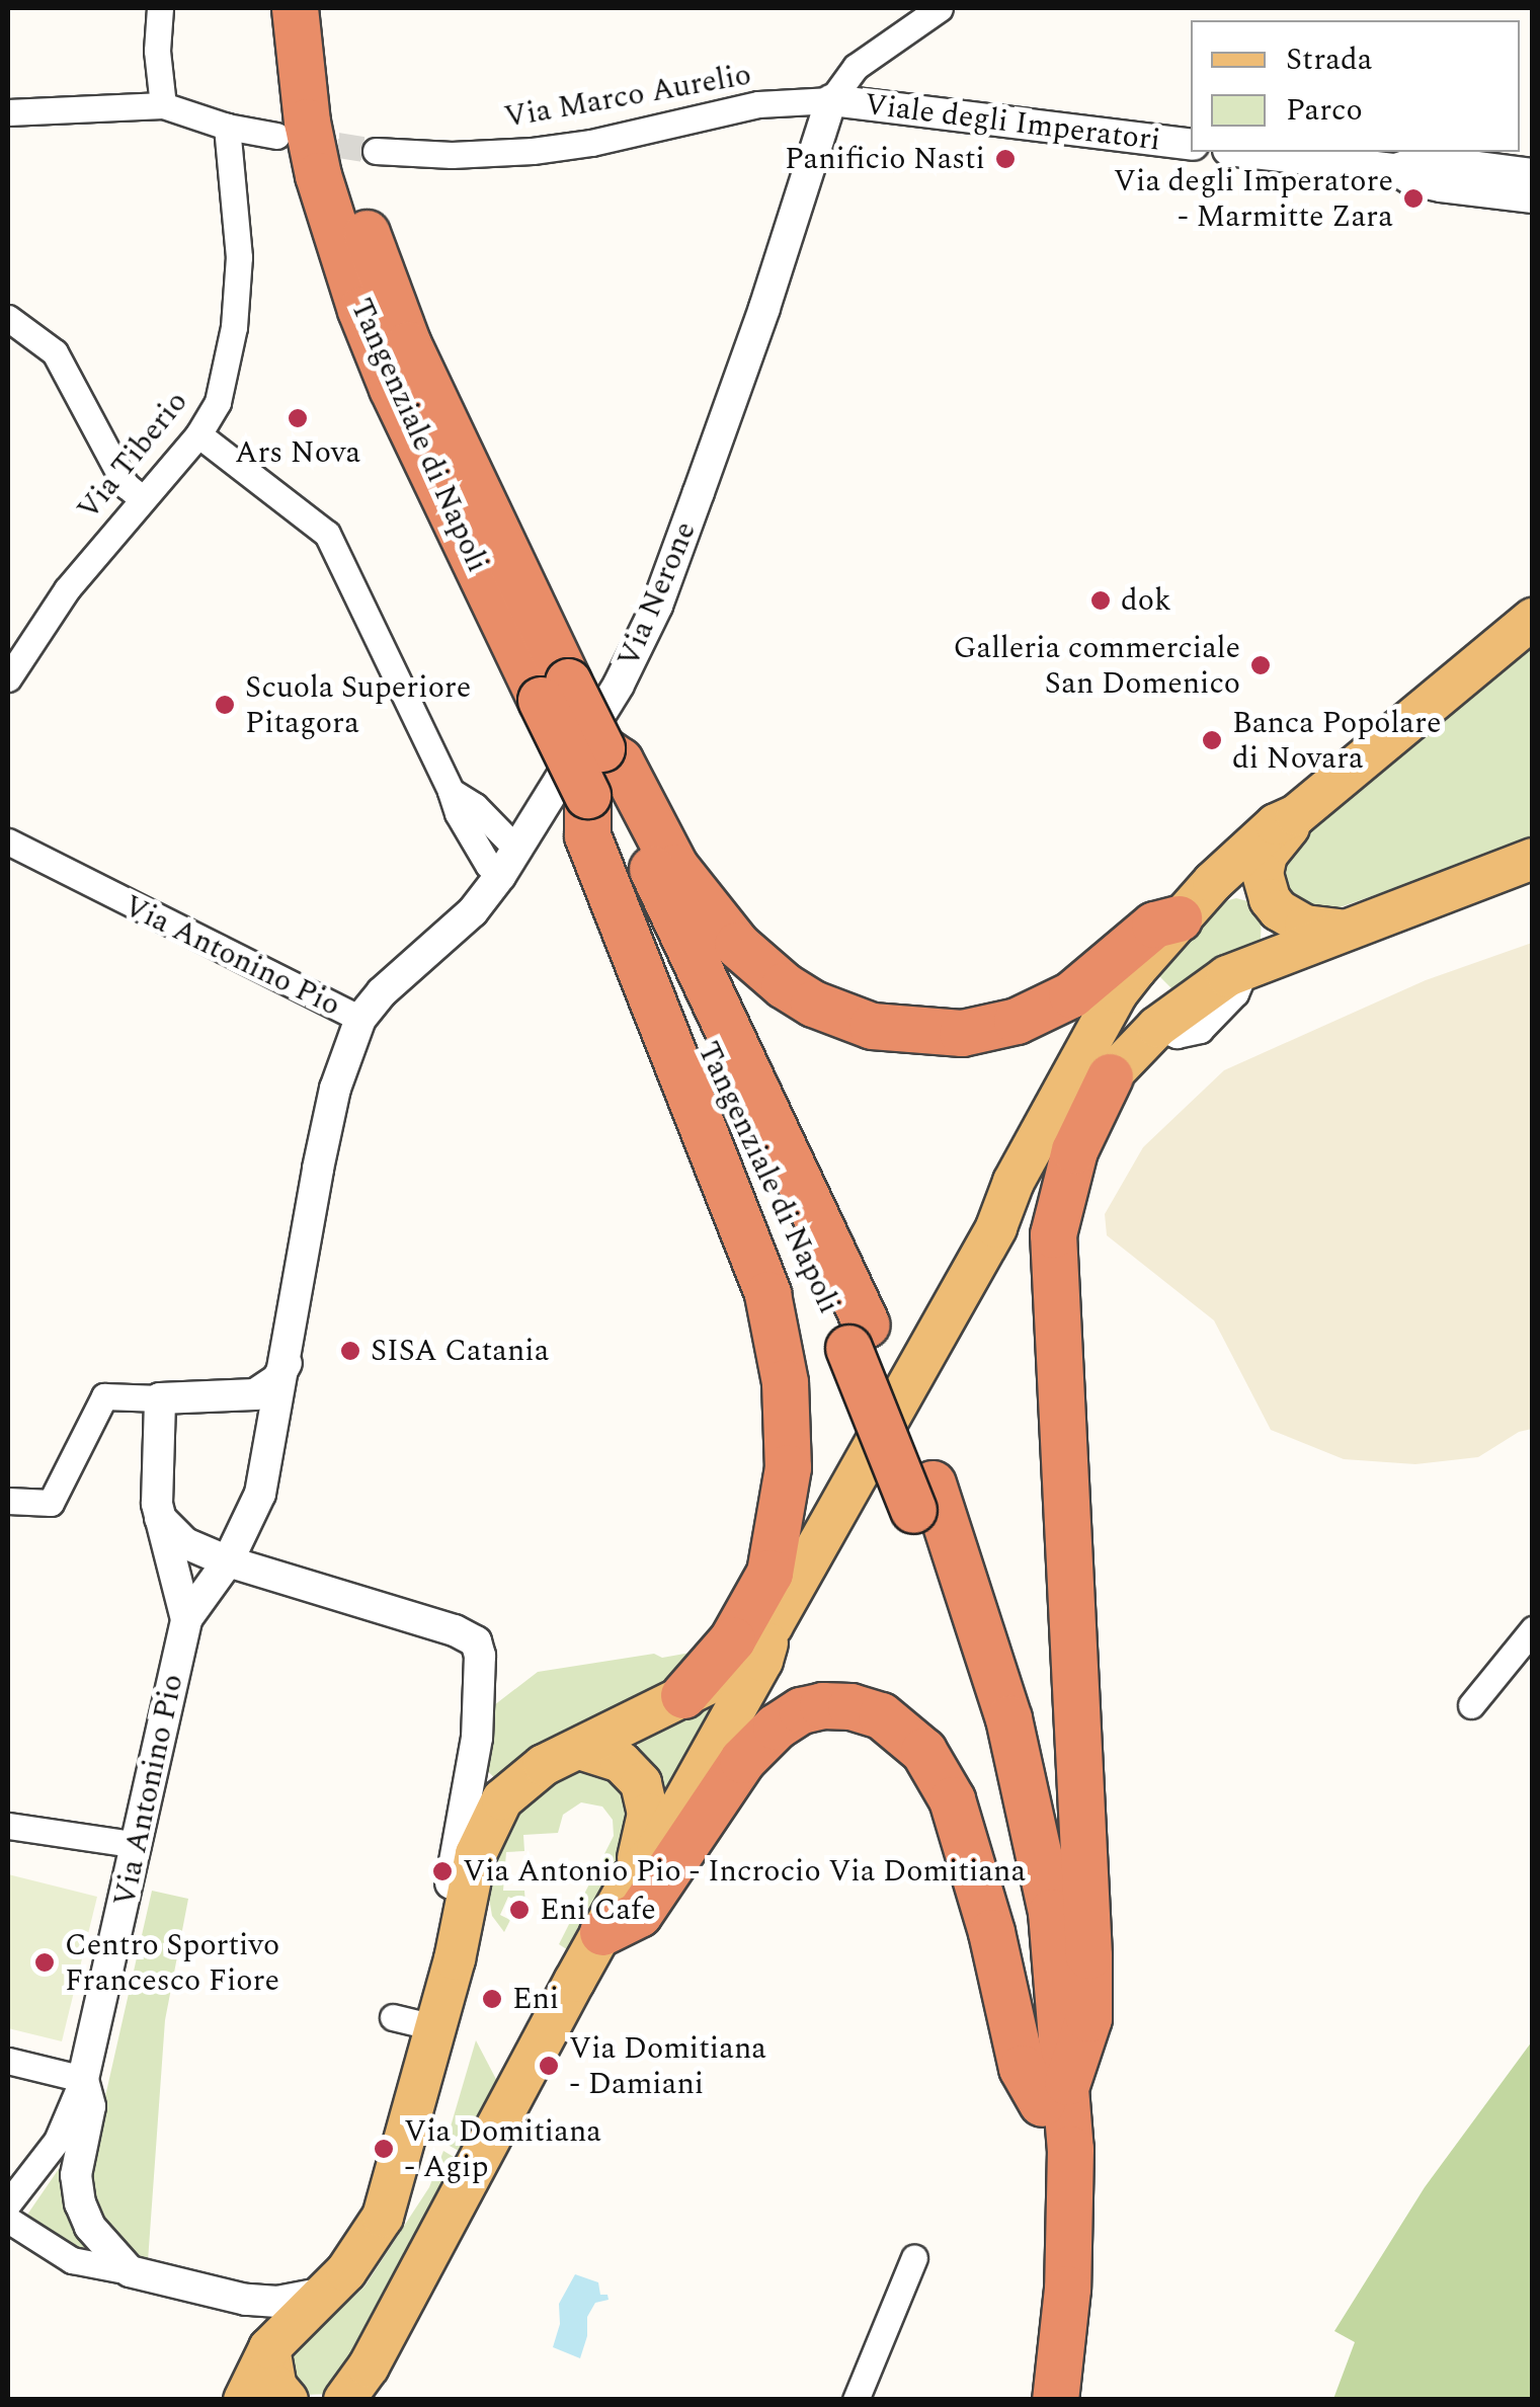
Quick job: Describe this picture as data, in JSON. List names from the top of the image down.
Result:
{
  "streets": {
    "highway": ["Tangenziale di Napoli"],
    "street": [
      "Via Marco Aurelio",
      "Viale degli Imperatori",
      "Via Tiberio",
      "Via Nerone",
      "Via Antonino Pio"
    ]
  },
  "crossings": [
    ["Via Marco Aurelio", "Viale degli Imperatori"],
    ["Via Marco Aurelio", "Via Nerone"],
    ["Viale degli Imperatori", "Via Nerone"],
    ["Via Nerone", "Via Antonino Pio"]
  ],
  "places": [
    "Panificio Nasti",
    "Via degli Imperatore - Marmitte Zara",
    "Ars Nova",
    "dok",
    "Galleria commerciale San Domenico",
    "Scuola Superiore Pitagora",
    "Banca Popolare di Novara",
    "SISA Catania",
    "Via Antonio Pio - Incrocio Via Domitiana",
    "Eni Cafe",
    "Centro Sportivo Francesco Fiore",
    "Eni",
    "Via Domitiana - Damiani",
    "Via Domitiana - Agip"
  ],
  "legend": ["Strada", "Parco"]
}
